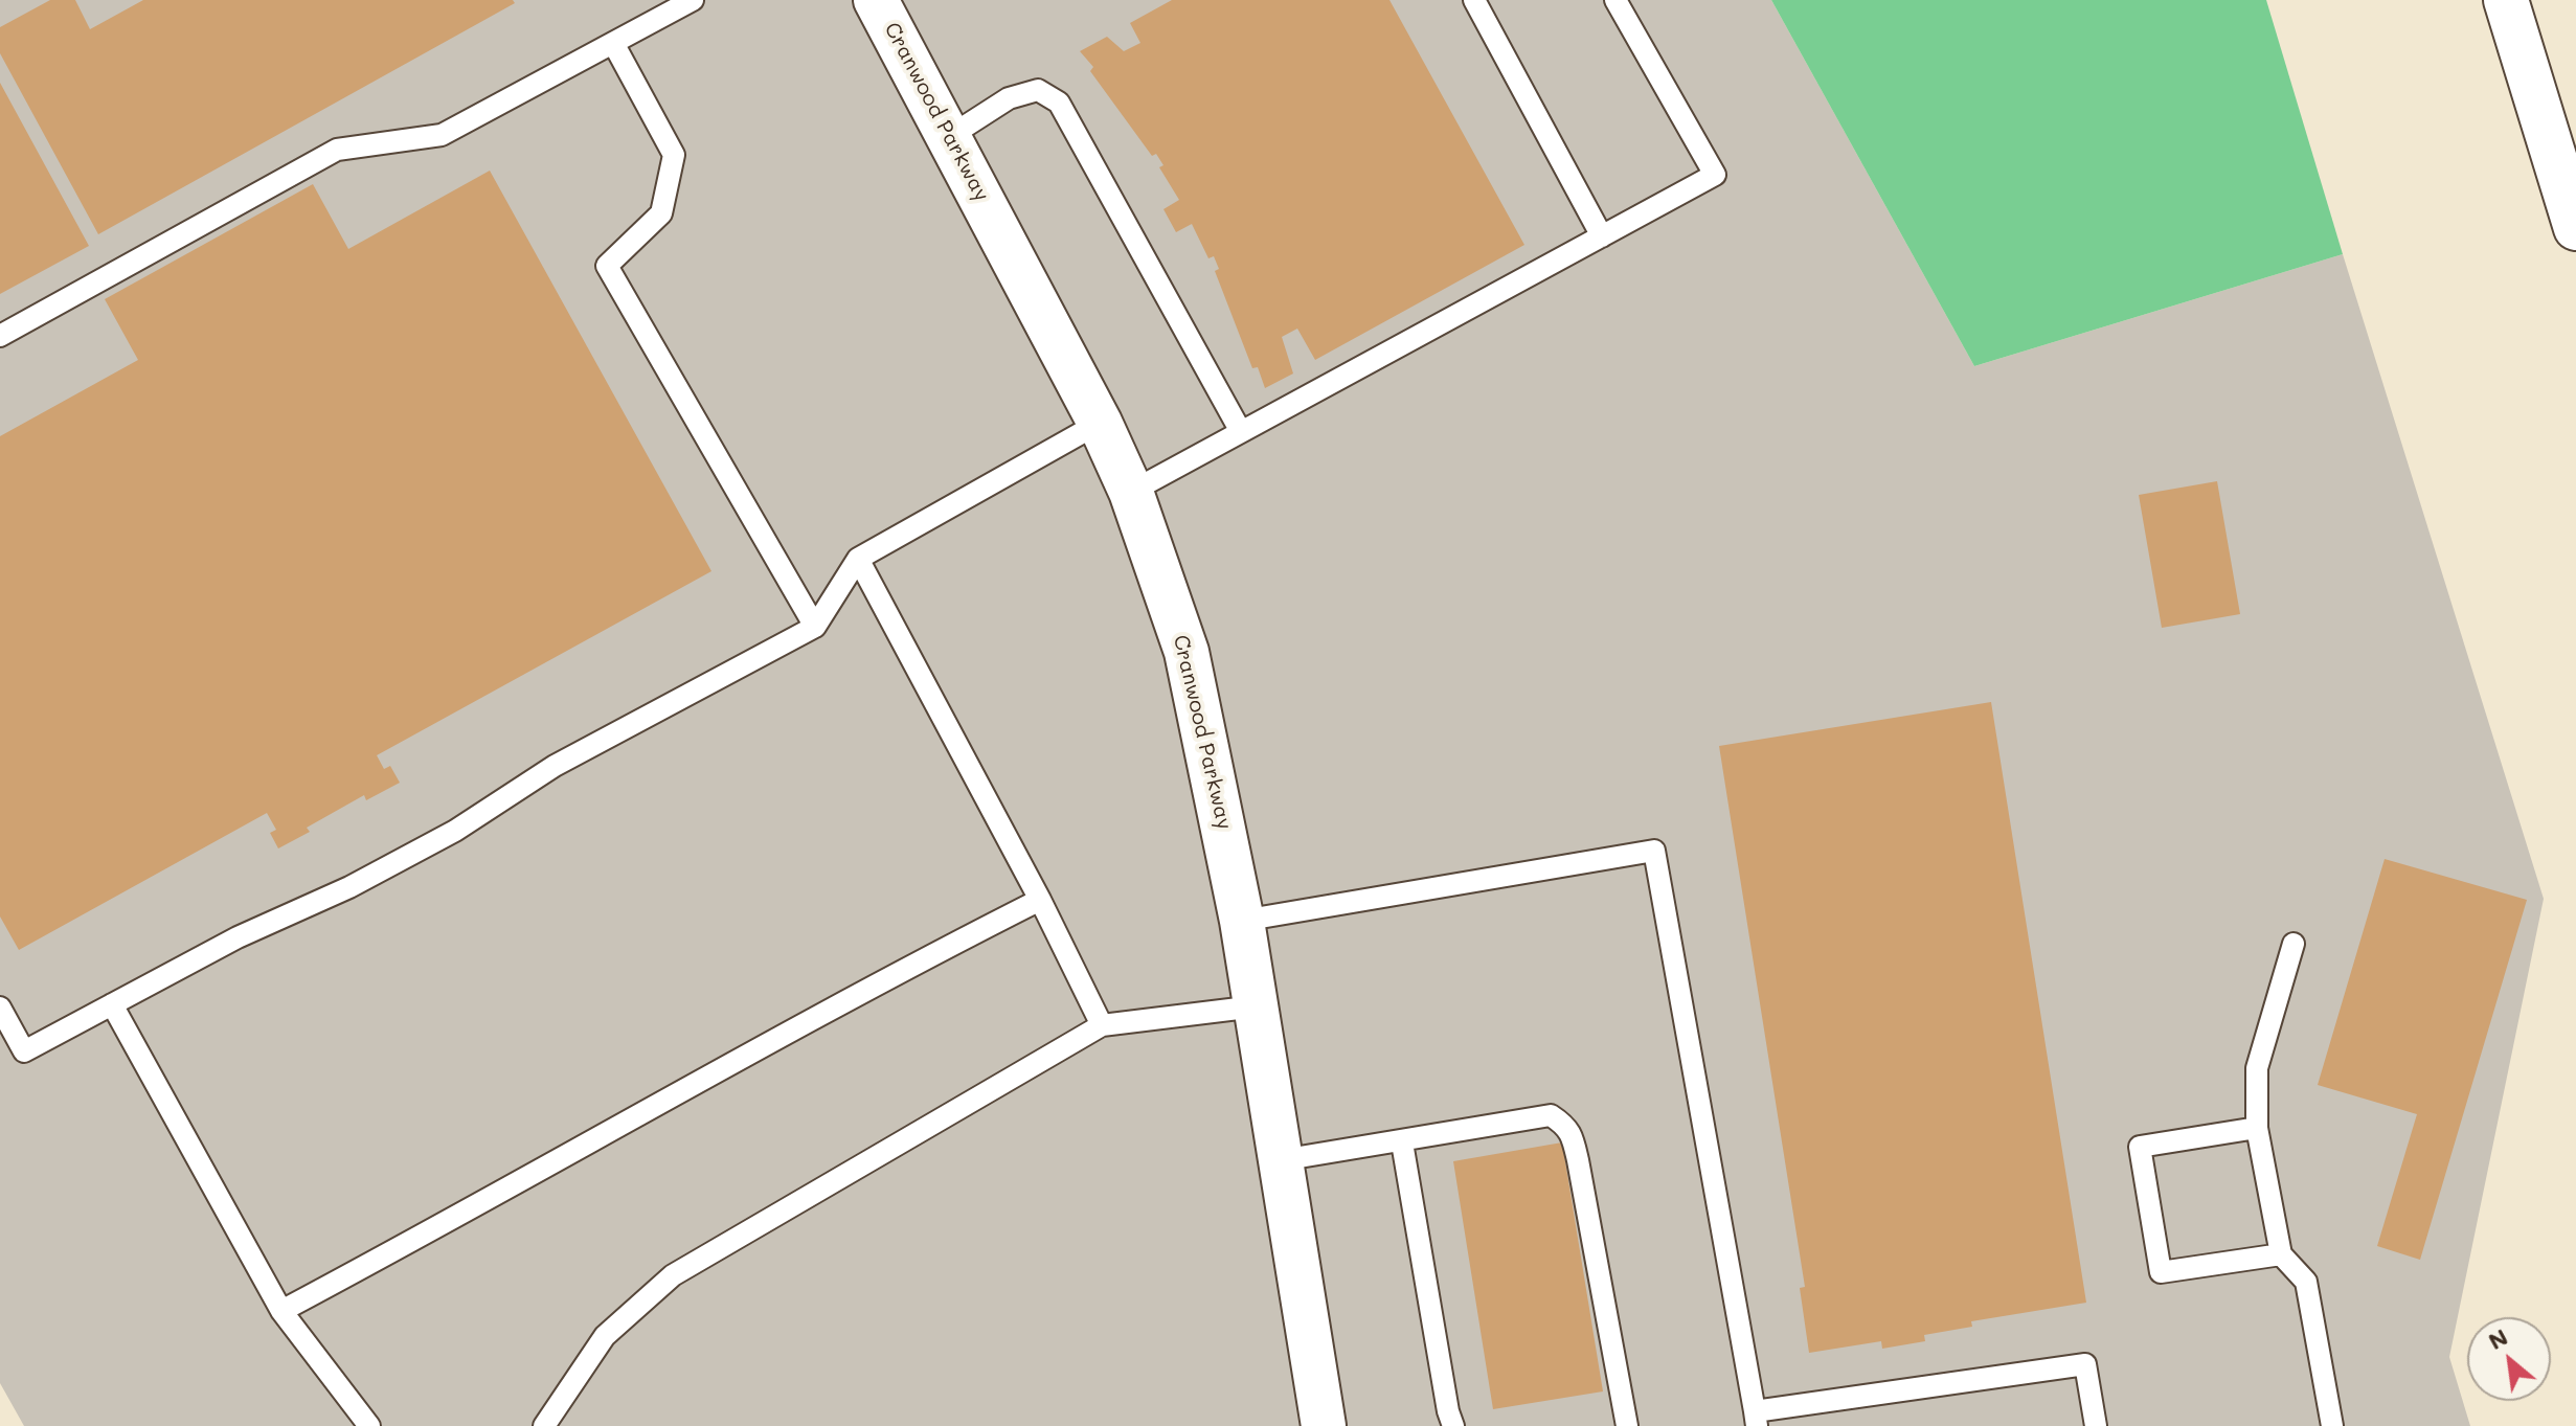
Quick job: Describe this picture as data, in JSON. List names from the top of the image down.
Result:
{
  "streets": {
    "street": ["Cranwood Parkway"]
  },
  "north": "top left"
}
